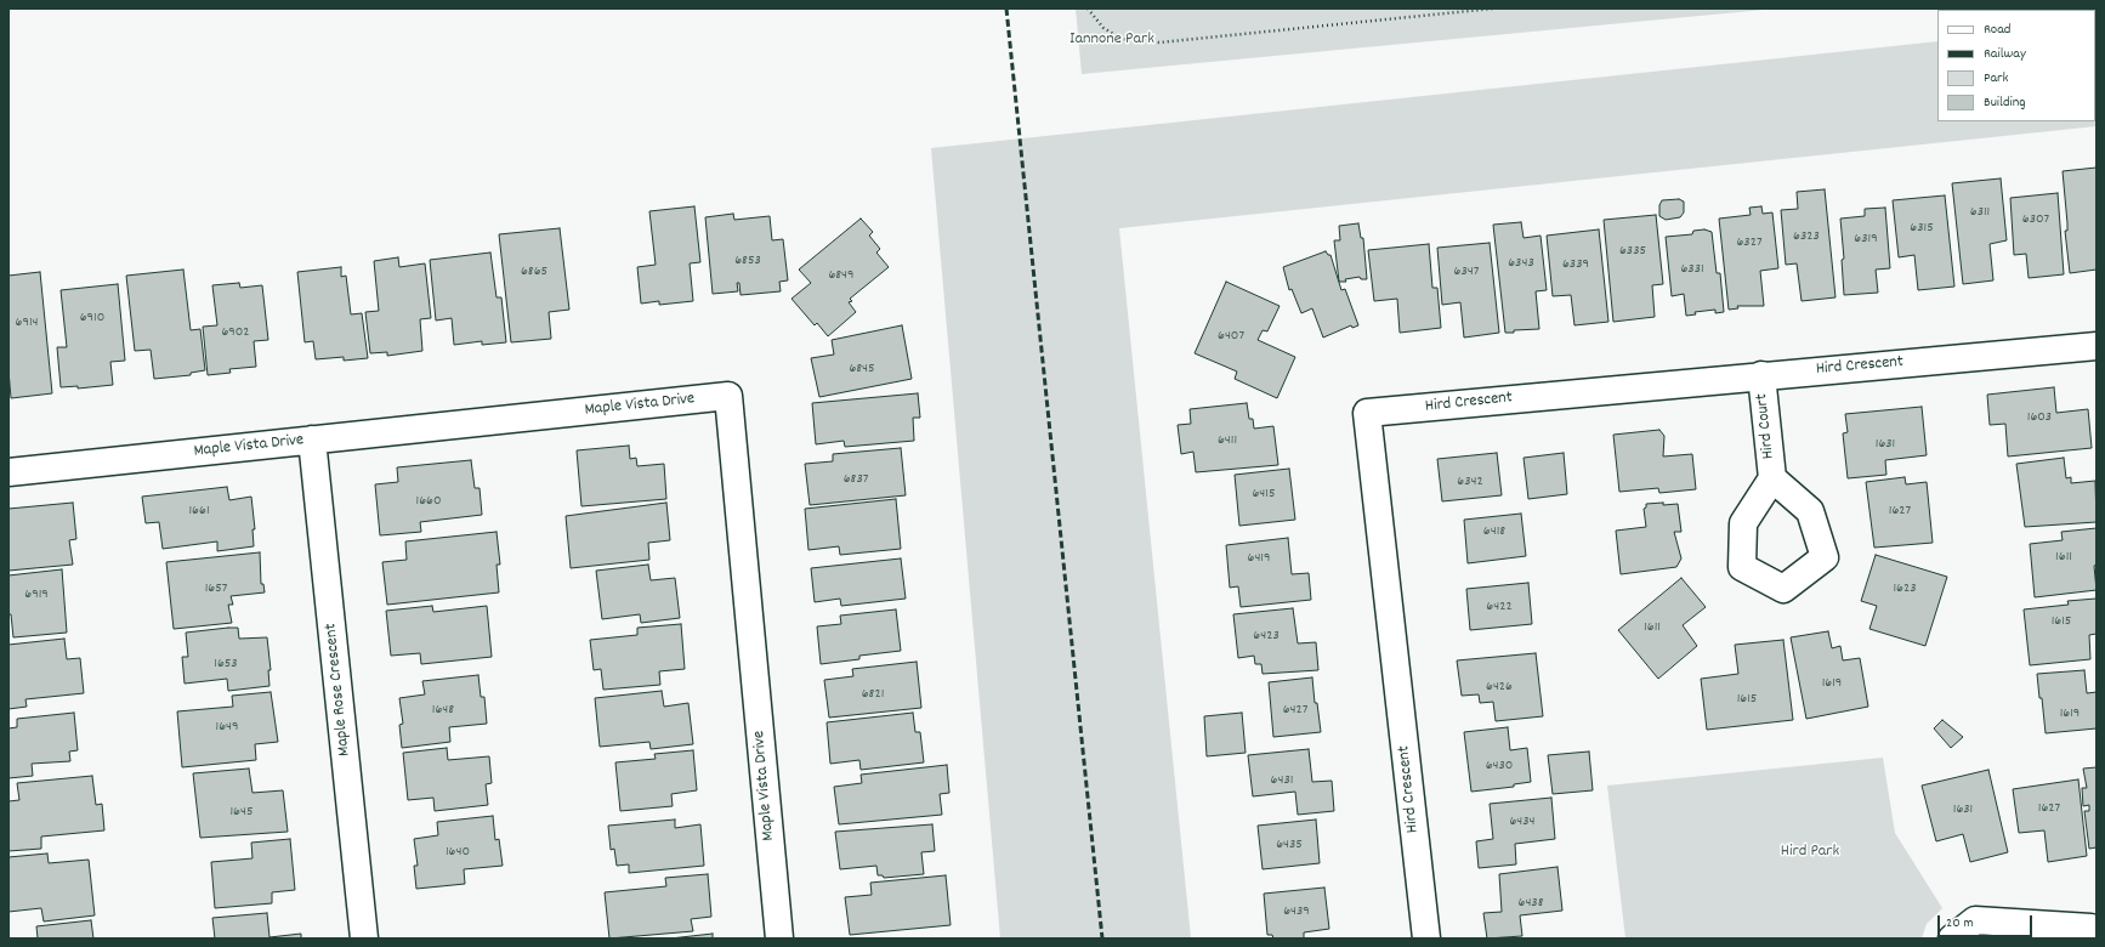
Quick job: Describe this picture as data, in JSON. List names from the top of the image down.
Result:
{
  "streets": {
    "street": [
      "Hird Crescent",
      "Maple Vista Drive",
      "Hird Court",
      "Maple Rose Crescent"
    ]
  },
  "crossings": [
    ["Hird Crescent", "Hird Court"],
    ["Maple Vista Drive", "Maple Rose Crescent"]
  ],
  "parks": ["Iannone Park", "Hird Park"],
  "house_numbers": [
    "6311",
    "6307",
    "6315",
    "6323",
    "6319",
    "6327",
    "6335",
    "6853",
    "6343",
    "6339",
    "6331",
    "6865",
    "6347",
    "6849",
    "6910",
    "6914",
    "6902",
    "6407",
    "6845",
    "1603",
    "6411",
    "1631",
    "6837",
    "6342",
    "6415",
    "1660",
    "1661",
    "1627",
    "6418",
    "1611",
    "6419",
    "1657",
    "1623",
    "6919",
    "6422",
    "1615",
    "1611",
    "6423",
    "1653",
    "1619",
    "6426",
    "6821",
    "1615",
    "1648",
    "6427",
    "1619",
    "1649",
    "6430",
    "6431",
    "1627",
    "1631",
    "1645",
    "6434",
    "6435",
    "1640",
    "6438",
    "6439"
  ],
  "legend": [
    "Road",
    "Railway",
    "Park",
    "Building"
  ],
  "scale_bar": "20 m"
}
